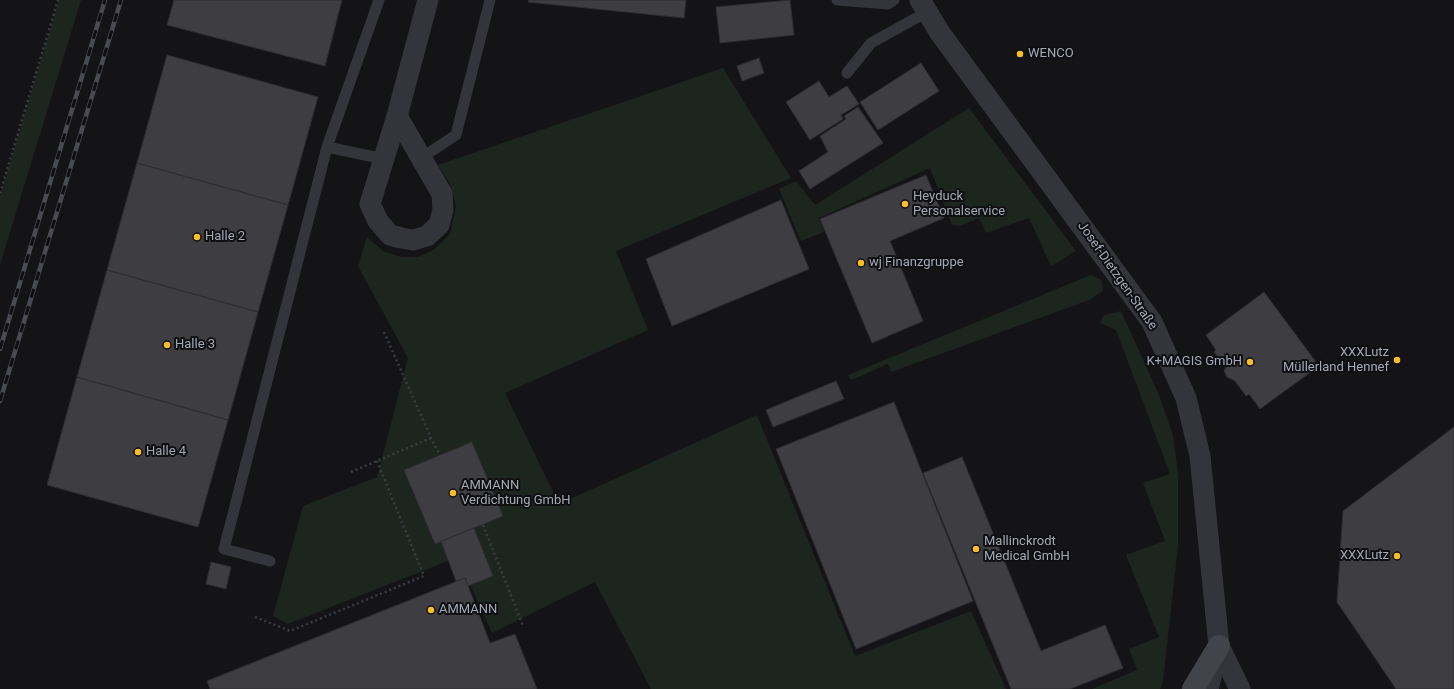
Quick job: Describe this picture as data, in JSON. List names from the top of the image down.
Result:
{
  "streets": {
    "street": ["Josef-Dietzgen-Straße"]
  },
  "places": [
    "WENCO",
    "Heyduck Personalservice",
    "Halle 2",
    "wj Finanzgruppe",
    "Halle 3",
    "XXXLutz Müllerland Hennef",
    "K+MAGIS GmbH",
    "Halle 4",
    "AMMANN Verdichtung GmbH",
    "Mallinckrodt Medical GmbH",
    "XXXLutz",
    "AMMANN"
  ]
}
